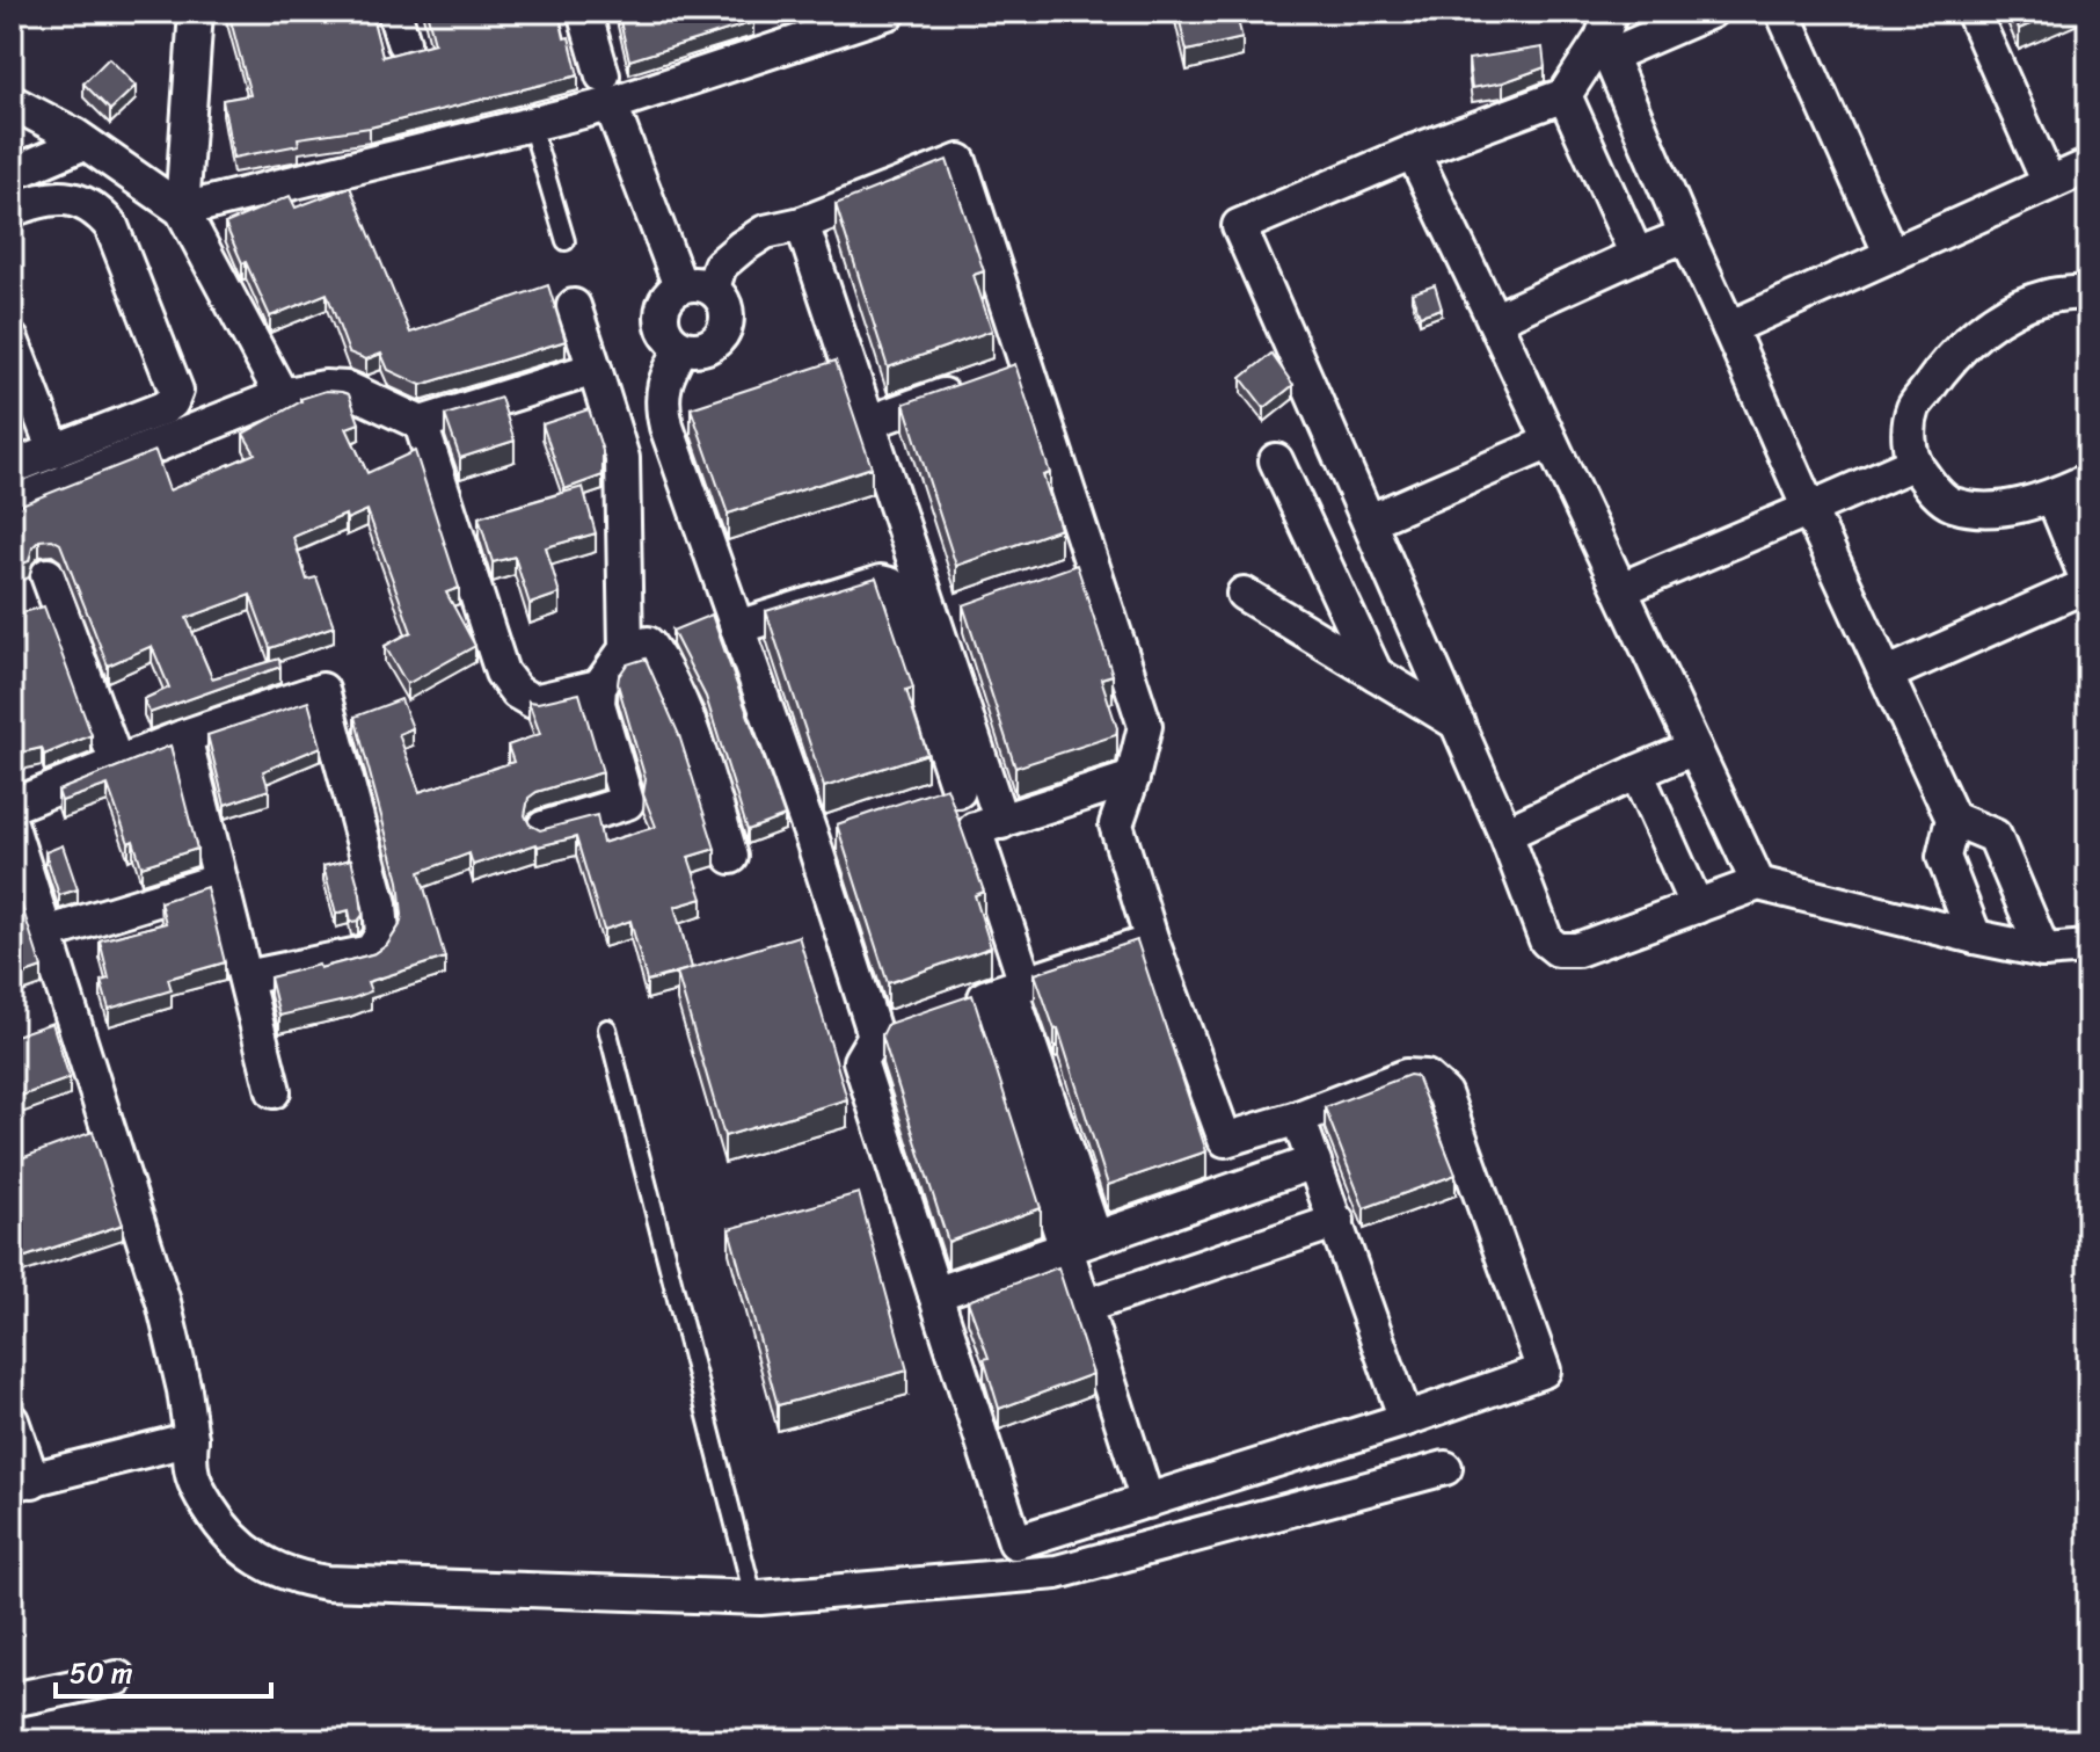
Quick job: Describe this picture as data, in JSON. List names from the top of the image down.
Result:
{
  "scale_bar": "50 m"
}
